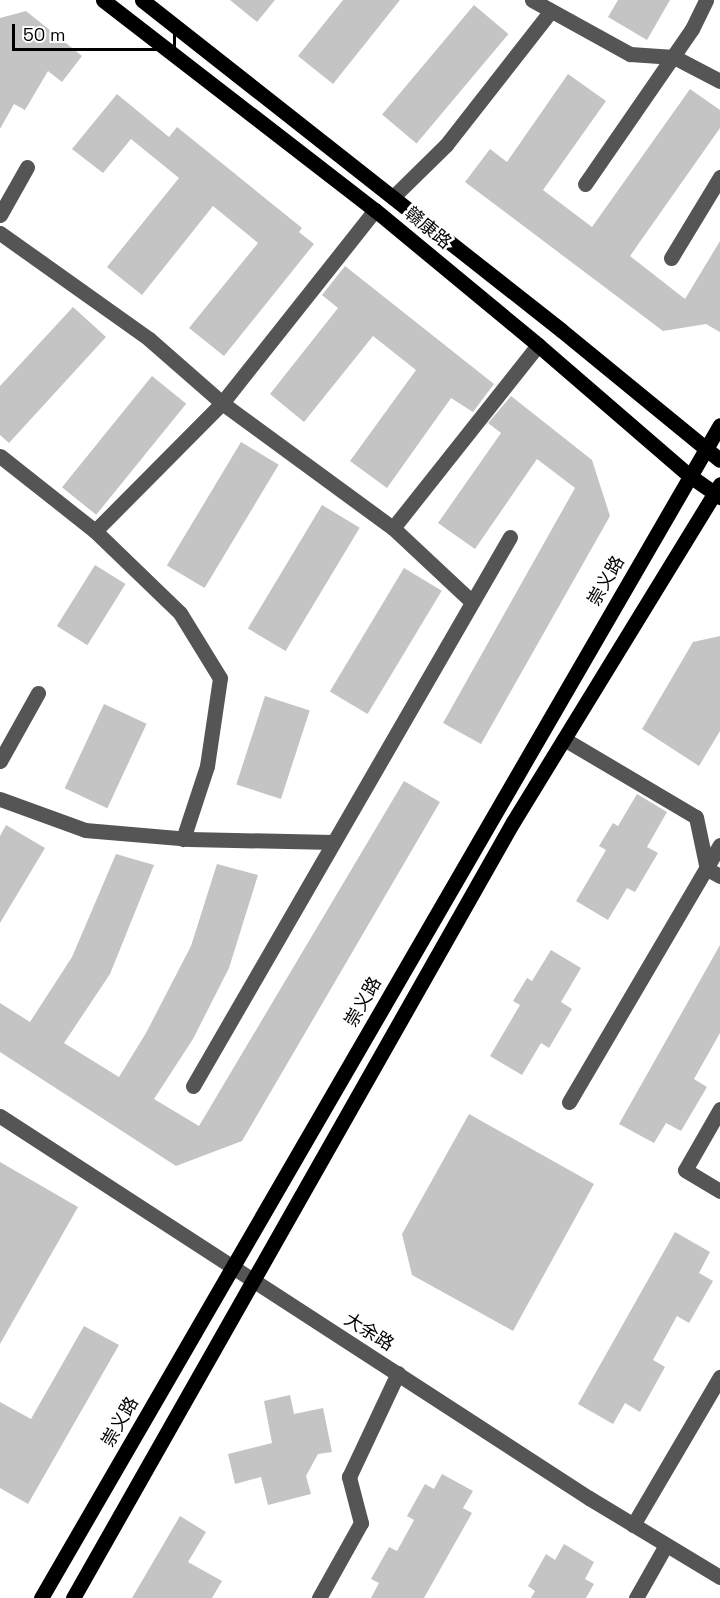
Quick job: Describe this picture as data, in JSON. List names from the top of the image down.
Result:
{
  "streets": {
    "main road": ["赣康路", "崇义路"],
    "street": ["大余路"]
  },
  "crossings": [
    ["赣康路", "崇义路"],
    ["崇义路", "大余路"]
  ],
  "scale_bar": "50 m"
}
